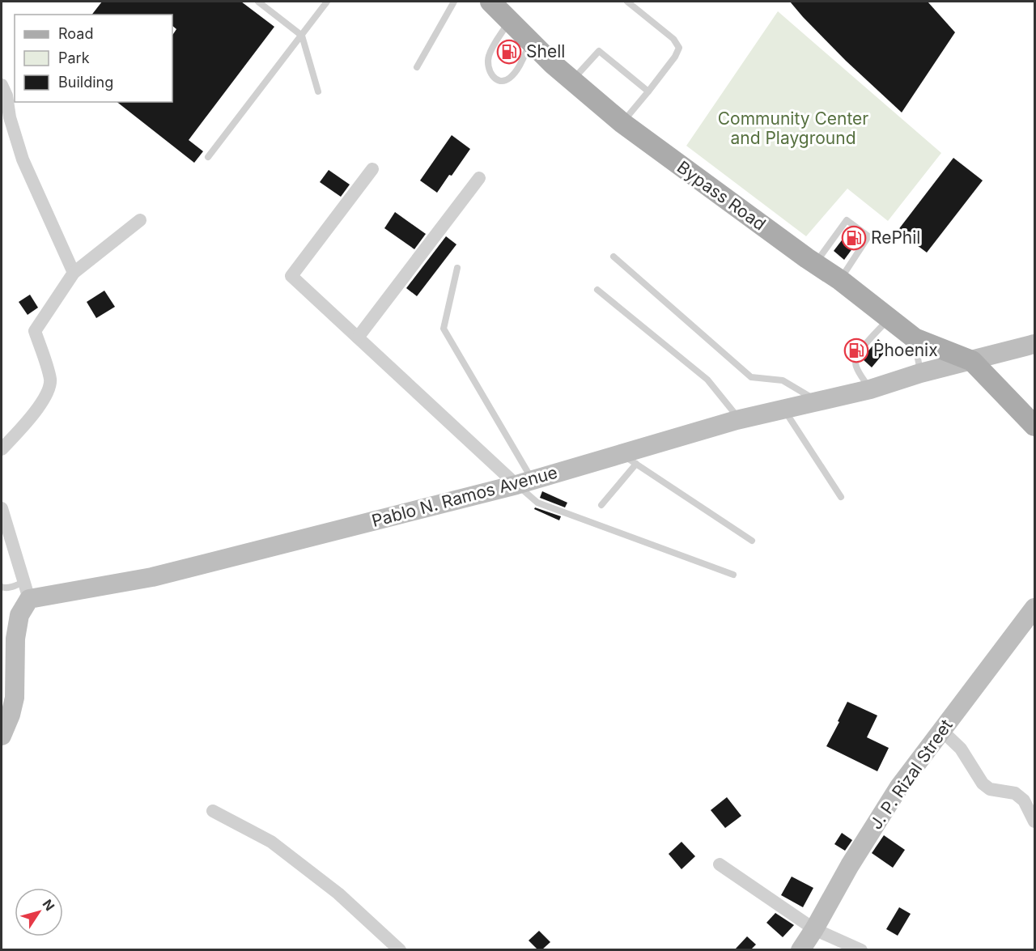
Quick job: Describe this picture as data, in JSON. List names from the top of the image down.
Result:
{
  "streets": {
    "main road": ["Bypass Road"],
    "street": ["Pablo N. Ramos Avenue", "J. P. Rizal Street"]
  },
  "crossings": [
    ["Bypass Road", "Pablo N. Ramos Avenue"]
  ],
  "parks": ["Community Center and Playground"],
  "places": {
    "fuel station": ["Shell", "RePhil", "Phoenix"]
  },
  "legend": ["Road", "Park", "Building"],
  "north": "top right"
}
